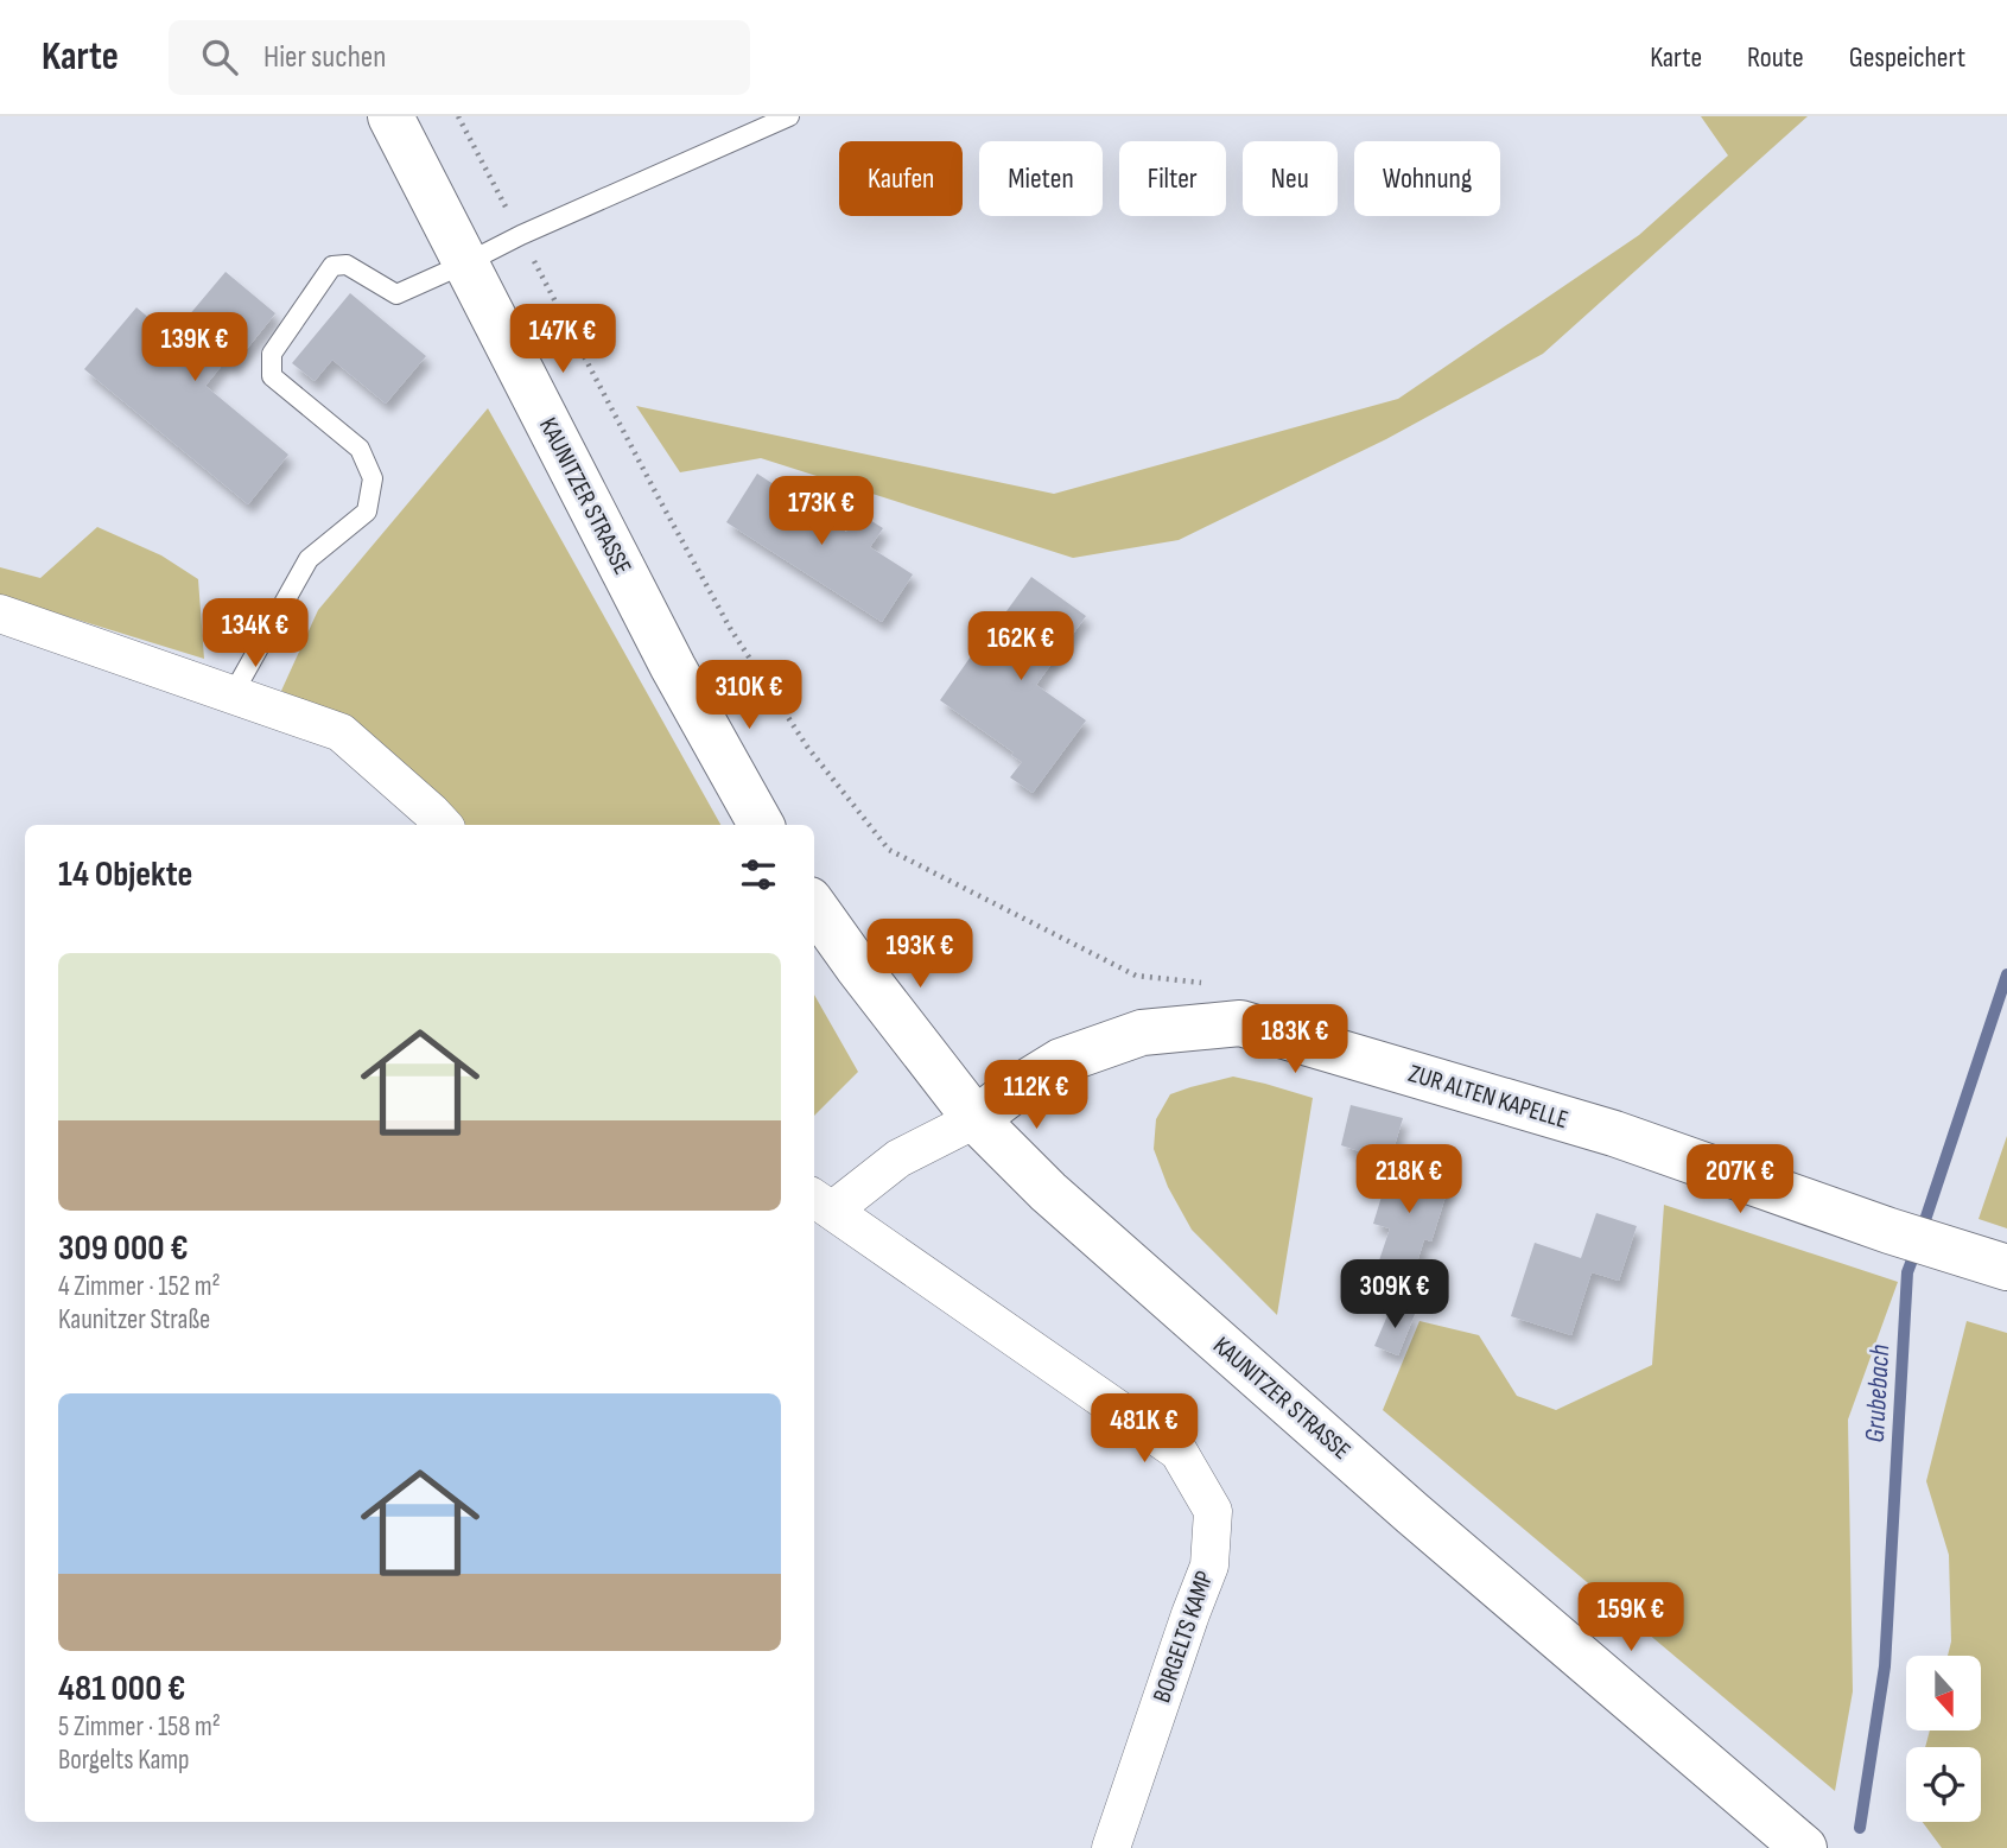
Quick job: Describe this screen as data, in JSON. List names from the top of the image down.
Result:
{
  "streets": {
    "main road": ["KAUNITZER STRASSE", "ZUR ALTEN KAPELLE"],
    "street": ["BORGELTS KAMP"]
  },
  "crossings": [
    ["KAUNITZER STRASSE", "ZUR ALTEN KAPELLE"]
  ],
  "water": ["Grubebach"],
  "north": "bottom",
  "page": {
    "header": "Karte",
    "search": "Hier suchen",
    "nav": ["Karte", "Route", "Gespeichert"],
    "chip": [
      "Kaufen",
      "Mieten",
      "Filter",
      "Neu",
      "Wohnung"
    ],
    "price": [
      "147K €",
      "139K €",
      "173K €",
      "134K €",
      "162K €",
      "310K €",
      "193K €",
      "183K €",
      "112K €",
      "218K €",
      "207K €",
      "309K €",
      "481K €",
      "159K €"
    ],
    "heading": "14 Objekte",
    "list": [
      {
        "name": "309 000 €",
        "note": "4 Zimmer · 152 m² · Kaunitzer Straße"
      },
      {
        "name": "481 000 €",
        "note": "5 Zimmer · 158 m² · Borgelts Kamp"
      }
    ]
  }
}
